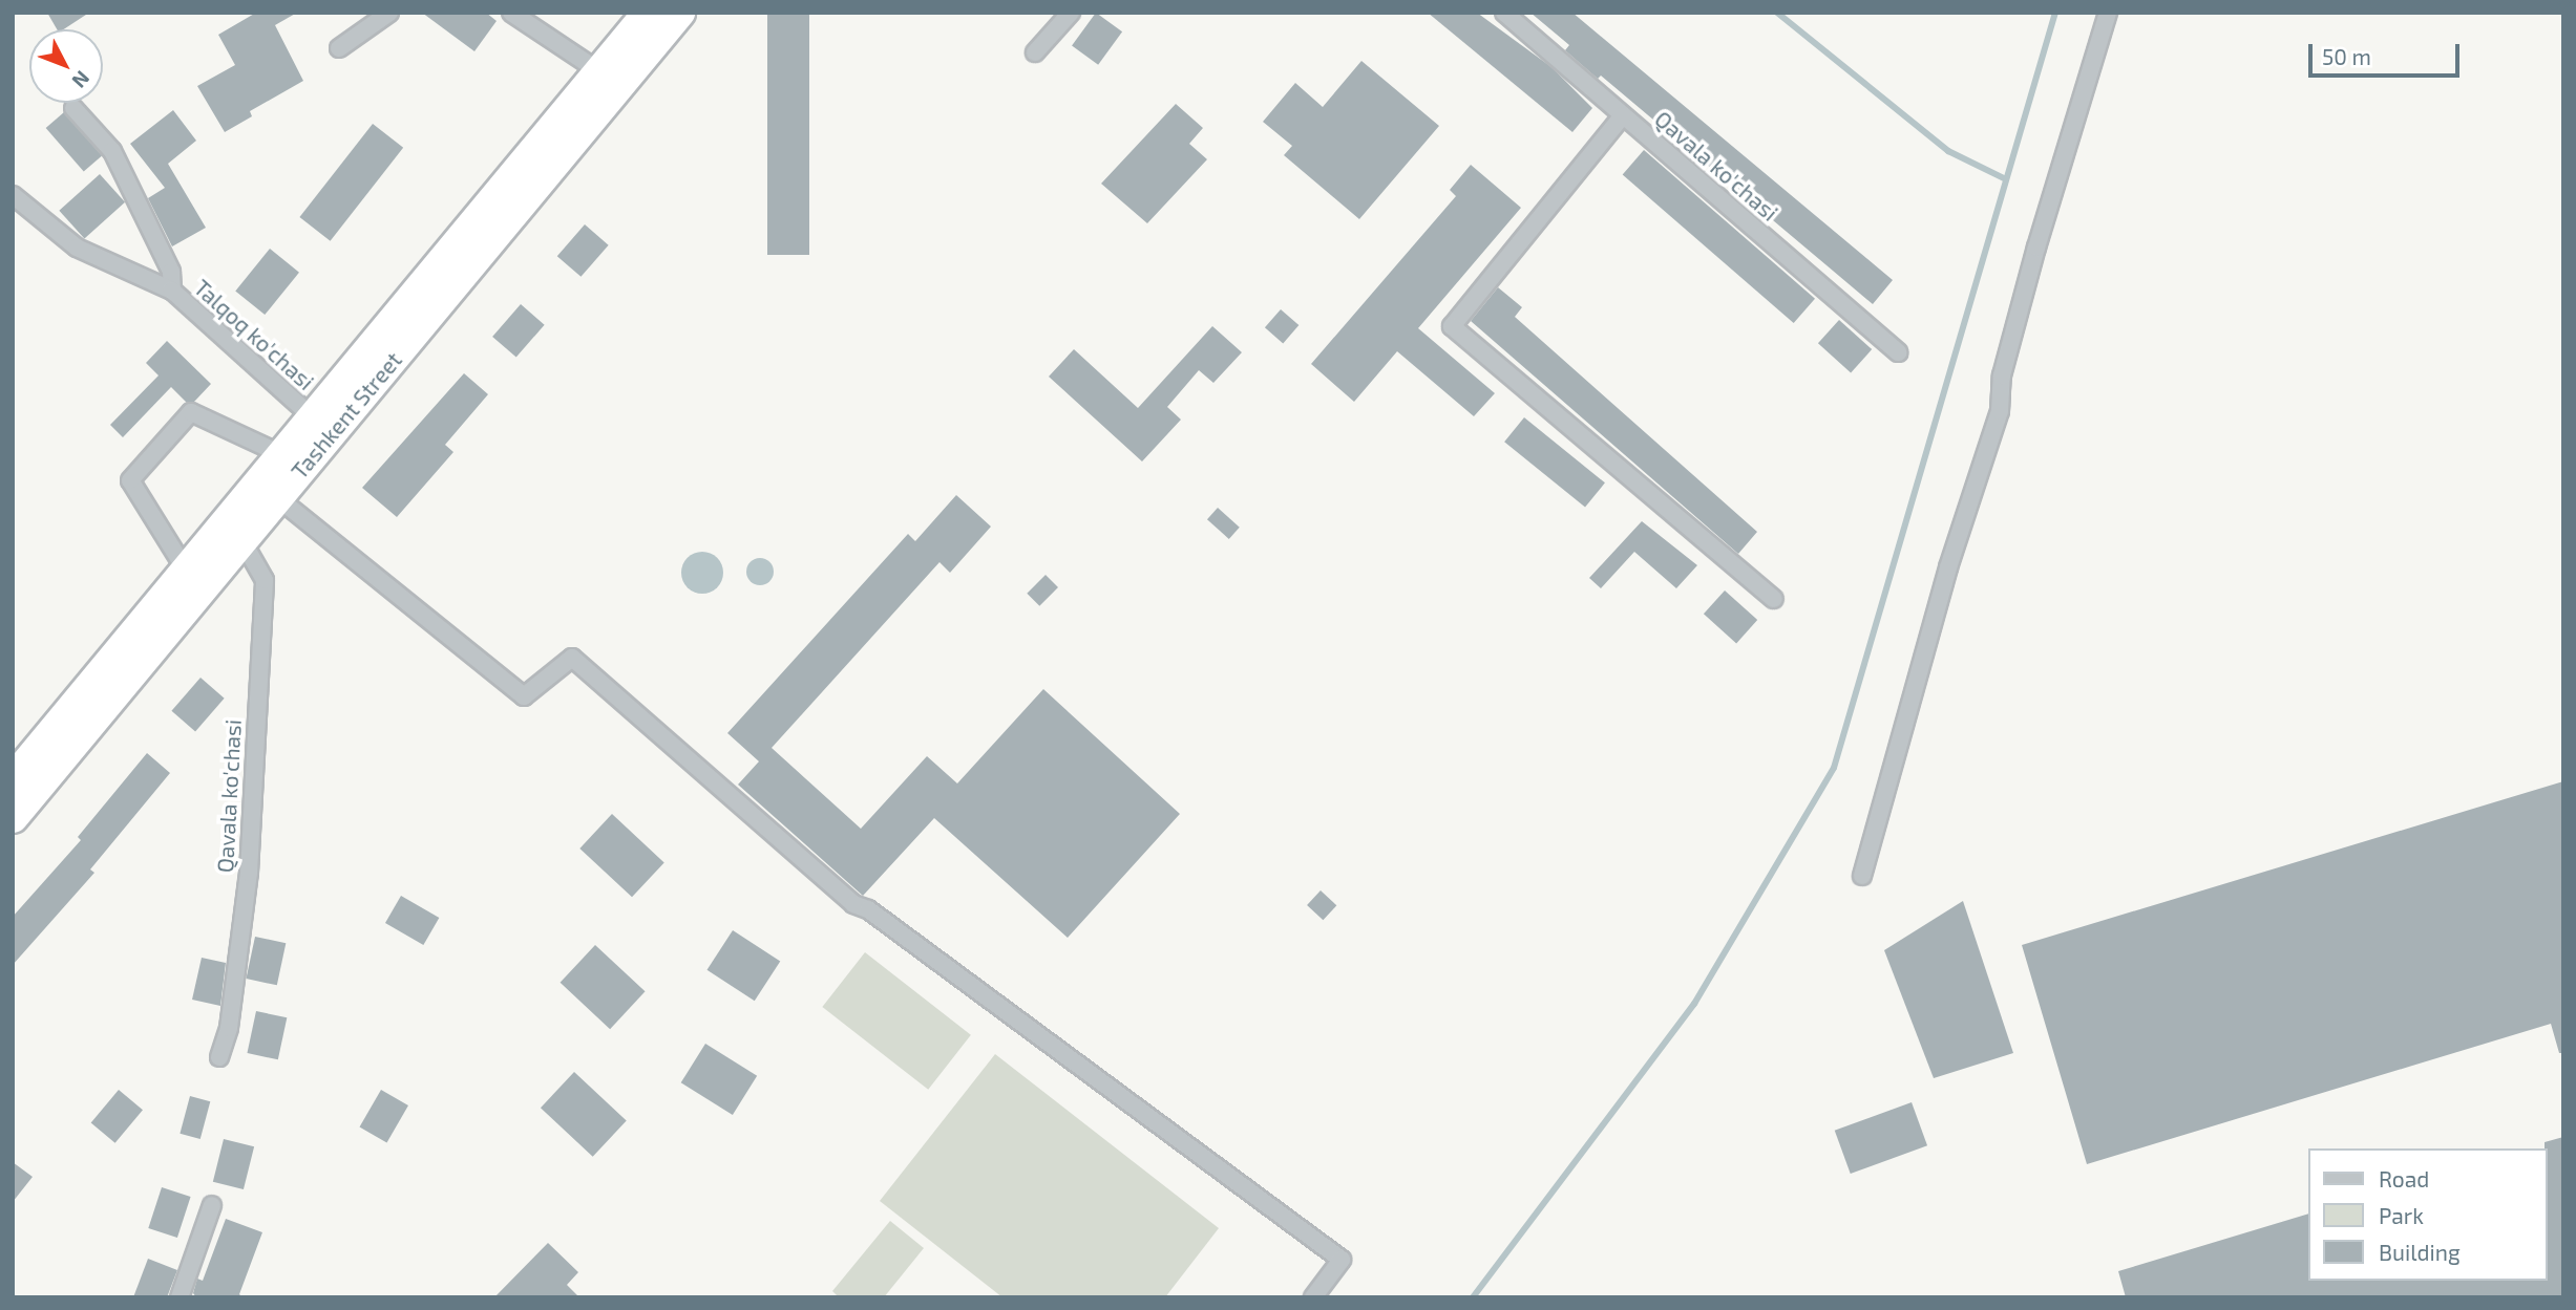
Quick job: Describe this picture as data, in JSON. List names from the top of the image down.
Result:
{
  "streets": {
    "highway": ["Tashkent Street"],
    "street": ["Qavala ko'chasi", "Talqoq ko'chasi"]
  },
  "crossings": [
    ["Qavala ko'chasi", "Tashkent Street"],
    ["Talqoq ko'chasi", "Tashkent Street"]
  ],
  "legend": ["Road", "Park", "Building"],
  "scale_bar": "50 m",
  "north": "bottom right"
}
